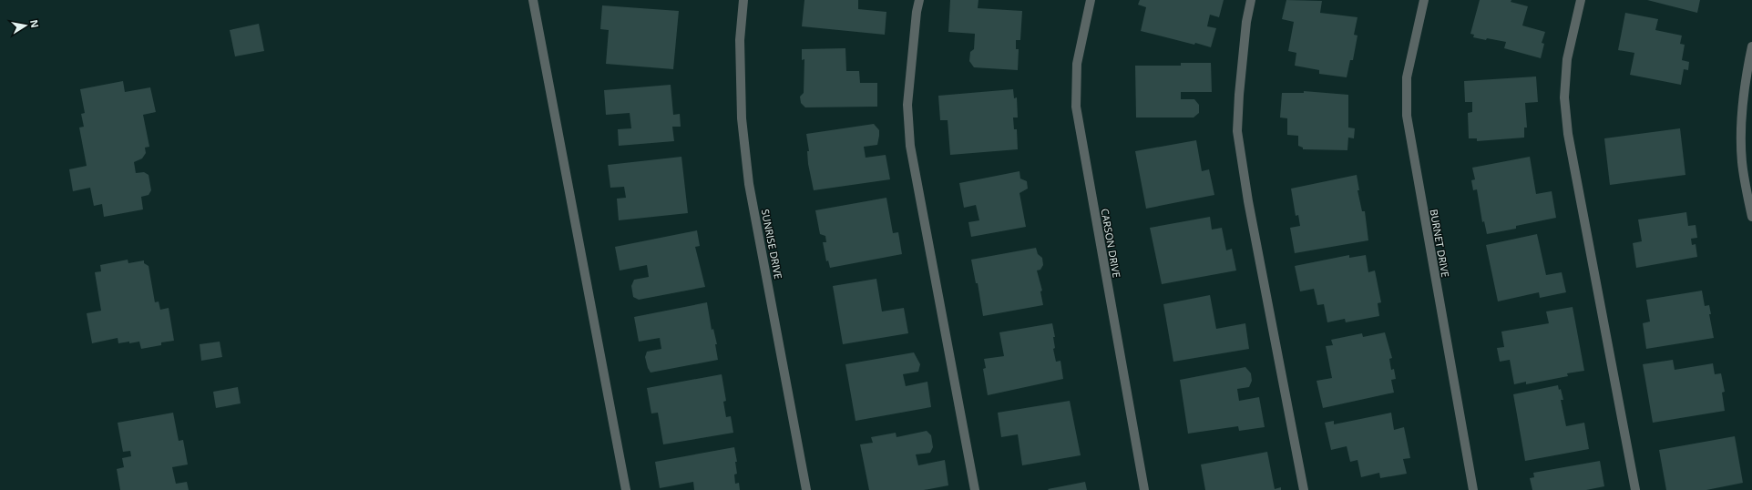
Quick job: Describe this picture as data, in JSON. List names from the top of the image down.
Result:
{
  "streets": {
    "street": ["CARSON DRIVE", "BURNET DRIVE", "SUNRISE DRIVE"]
  },
  "north": "right"
}
